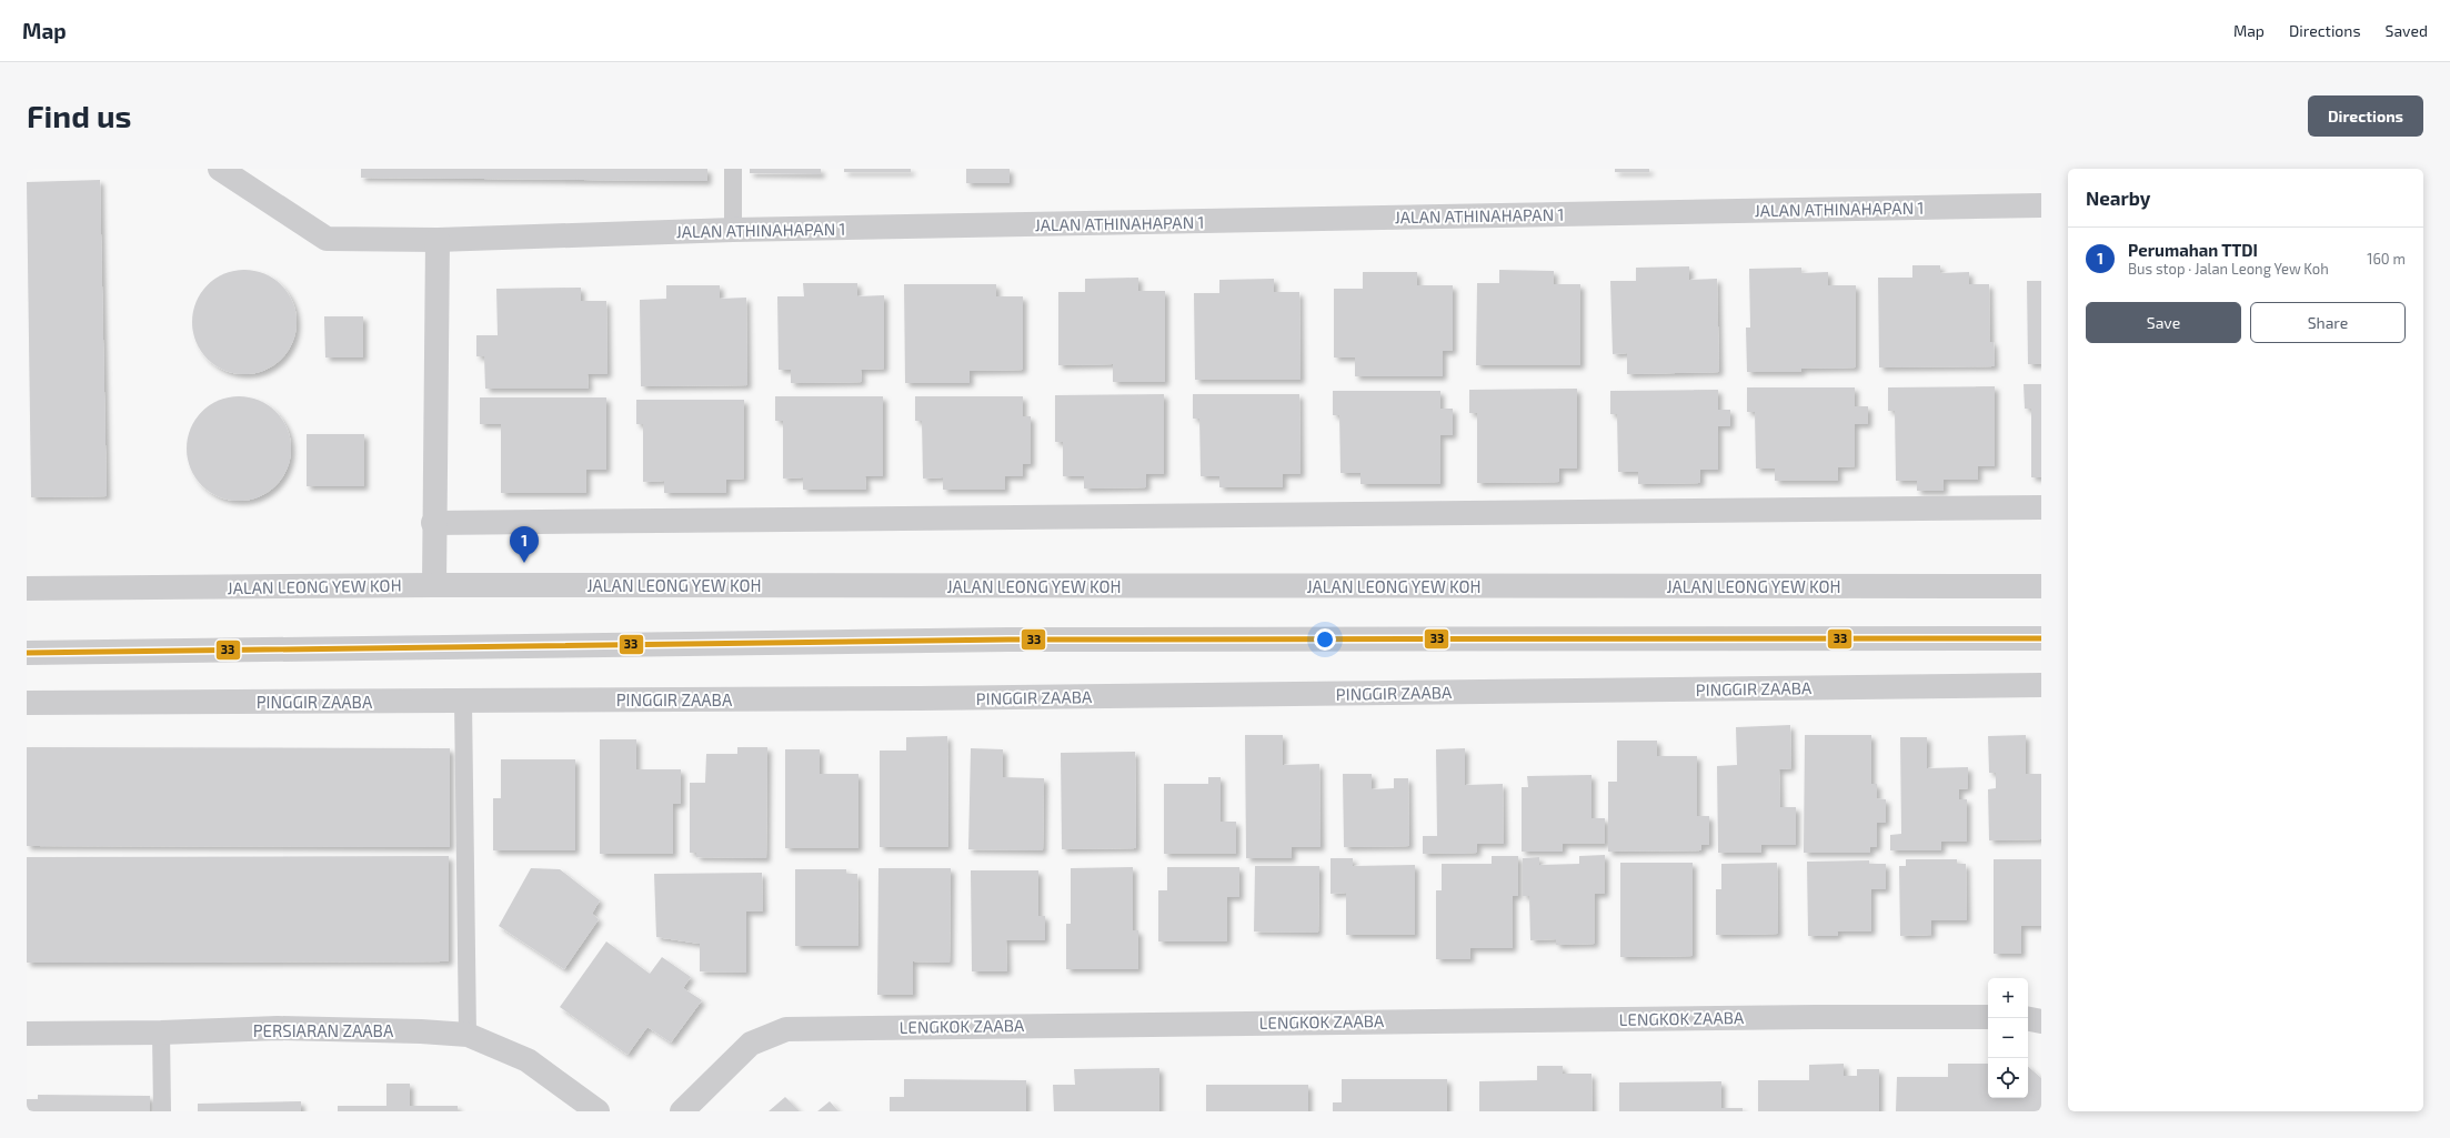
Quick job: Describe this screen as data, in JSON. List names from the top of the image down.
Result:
{
  "streets": {
    "street": [
      "JALAN ATHINAHAPAN 1",
      "JALAN LEONG YEW KOH",
      "PINGGIR ZAABA",
      "LENGKOK ZAABA",
      "PERSIARAN ZAABA"
    ]
  },
  "lines": ["transit line 33"],
  "page": {
    "header": "Map",
    "nav": ["Map", "Directions", "Saved"],
    "buttons": [
      "Directions",
      ["Save", "Share"]
    ],
    "title": "Find us",
    "heading": "Nearby",
    "list": [
      {
        "mark": "1",
        "name": "Perumahan TTDI",
        "note": "Bus stop · Jalan Leong Yew Koh",
        "value": "160 m"
      }
    ],
    "pins": "1",
    "map_buttons": ["+", "−"]
  }
}
